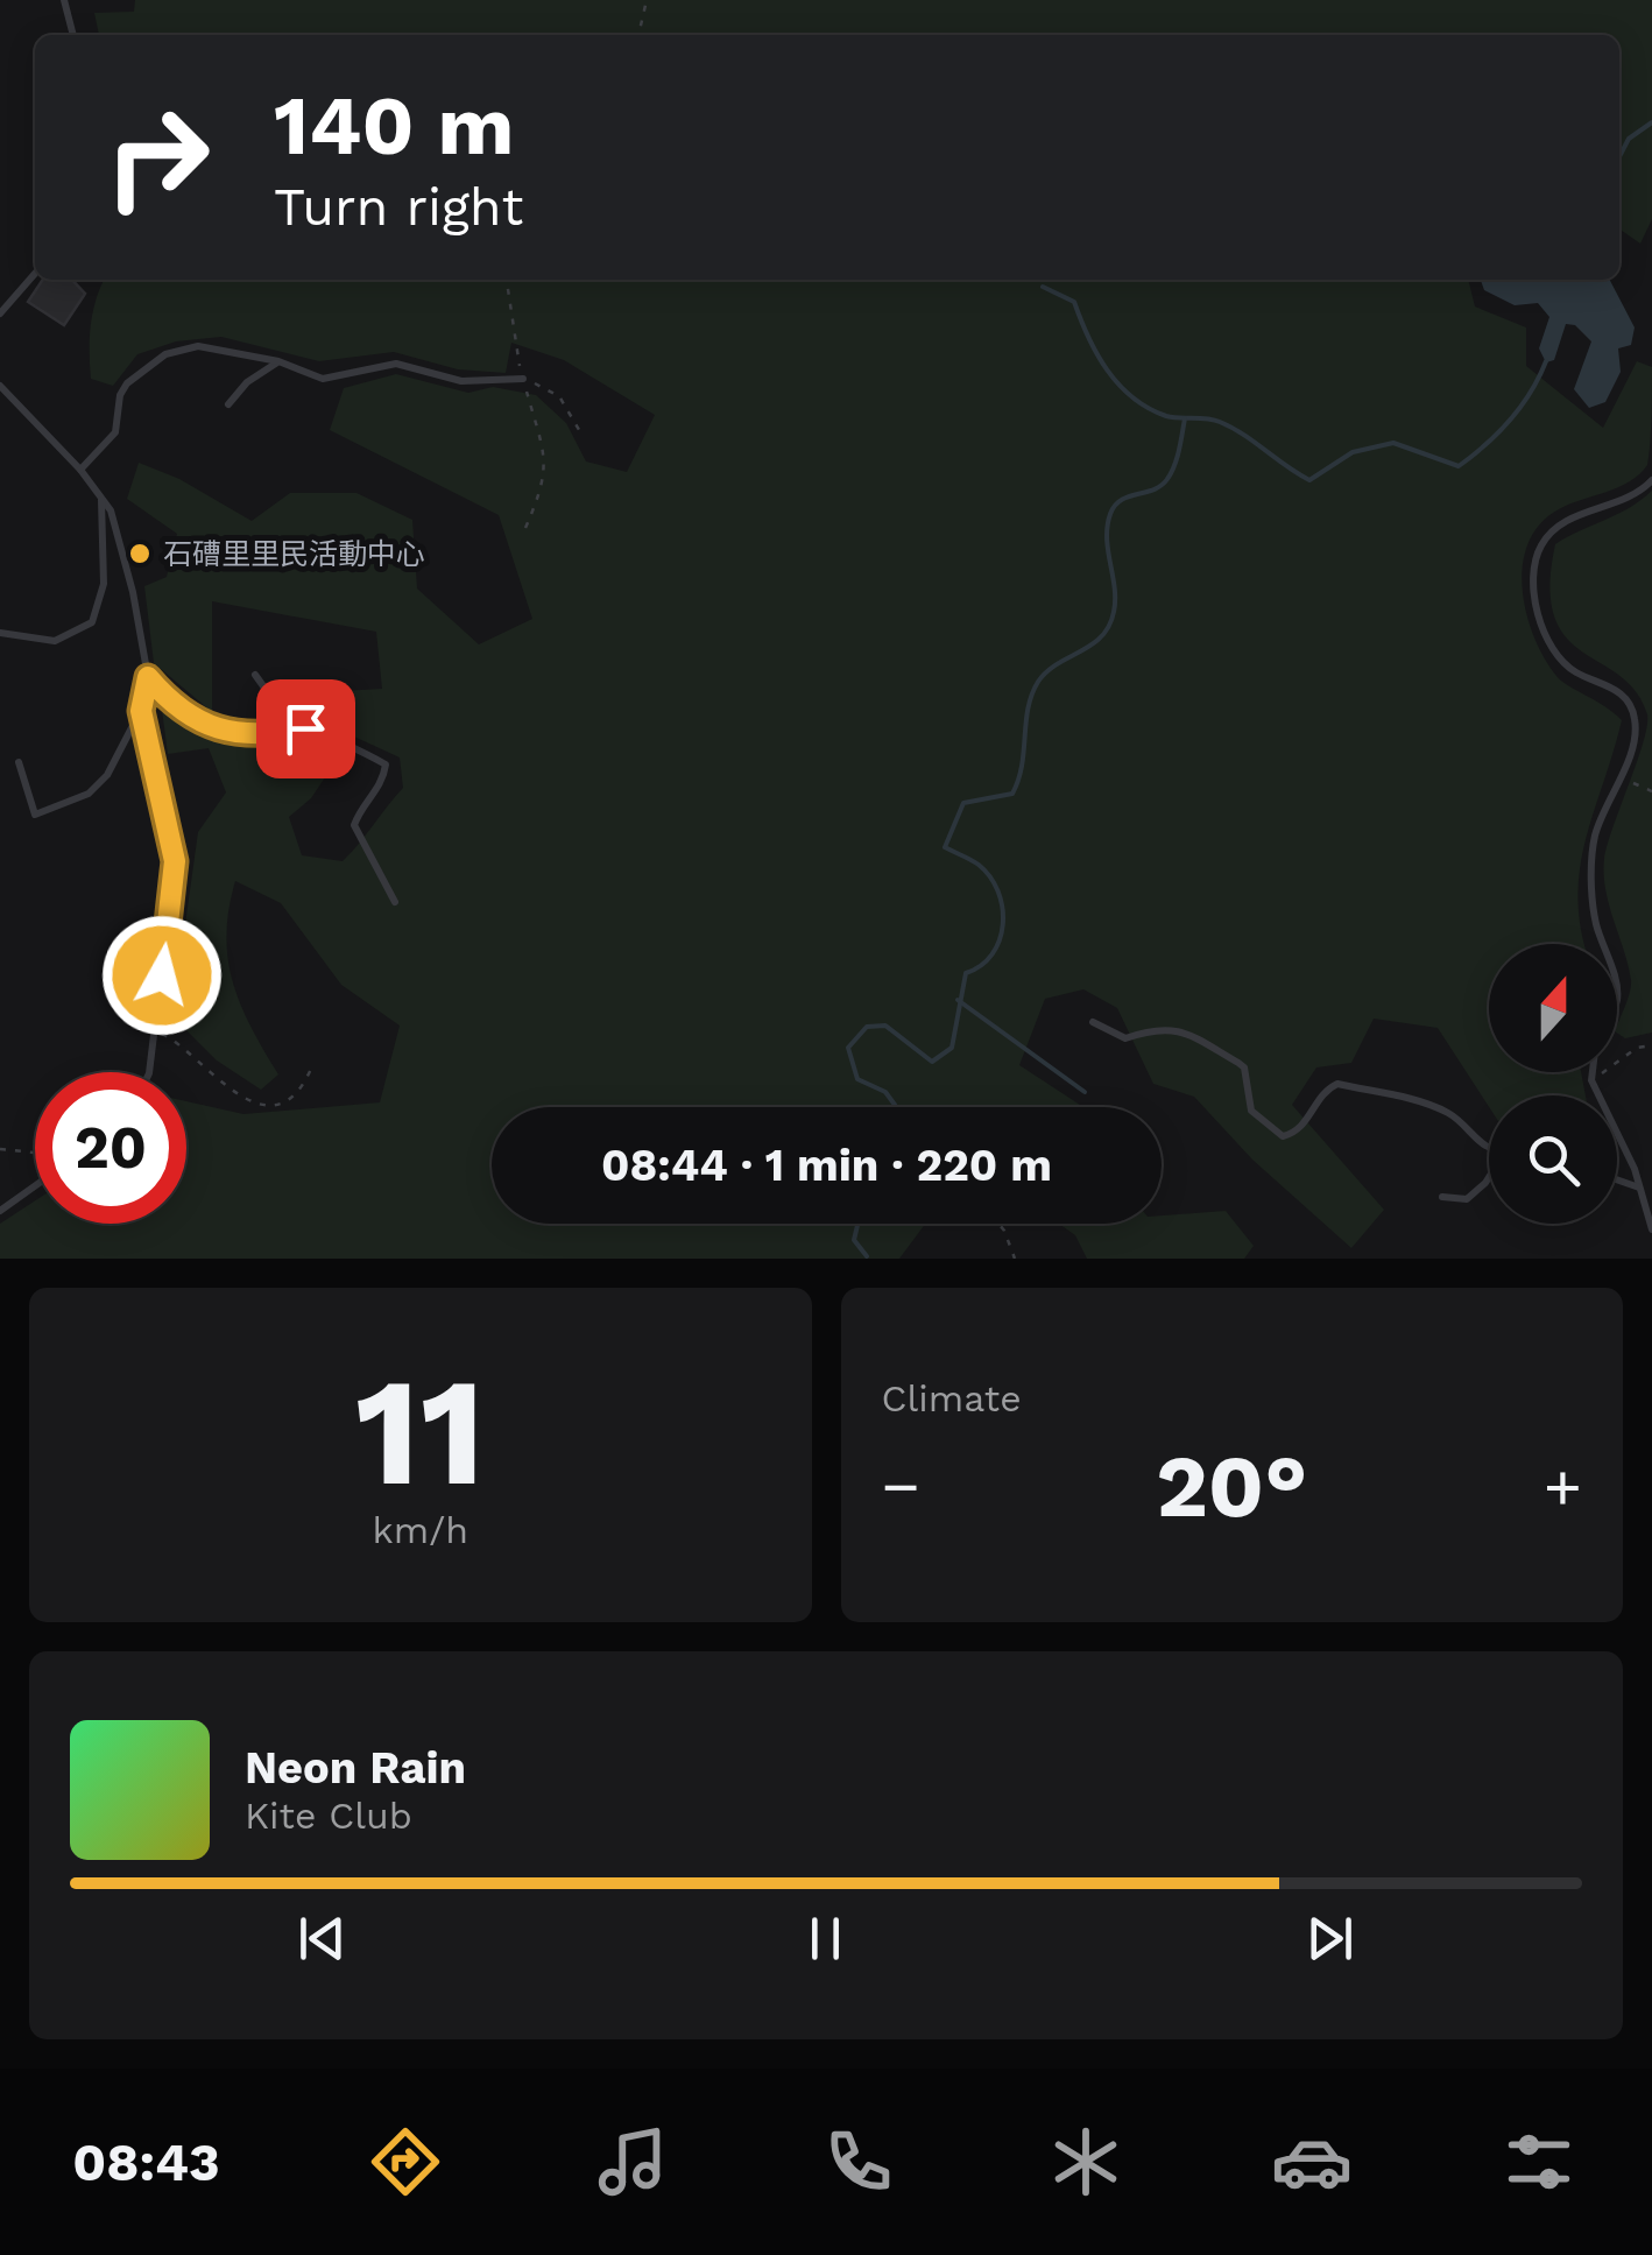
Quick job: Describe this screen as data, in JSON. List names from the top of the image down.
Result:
{
  "places": ["石𥕢里里民活動中心"],
  "north": "top",
  "page": {
    "turn": ["140 m", "Turn right"],
    "limit": "20",
    "trip": "08:44 · 1 min · 220 m",
    "tile": [
      ["11", "km/h"],
      "Climate"
    ],
    "heat": ["−", "20°", "+"],
    "song": ["Neon Rain", "Kite Club"],
    "tabs": "08:43"
  }
}
